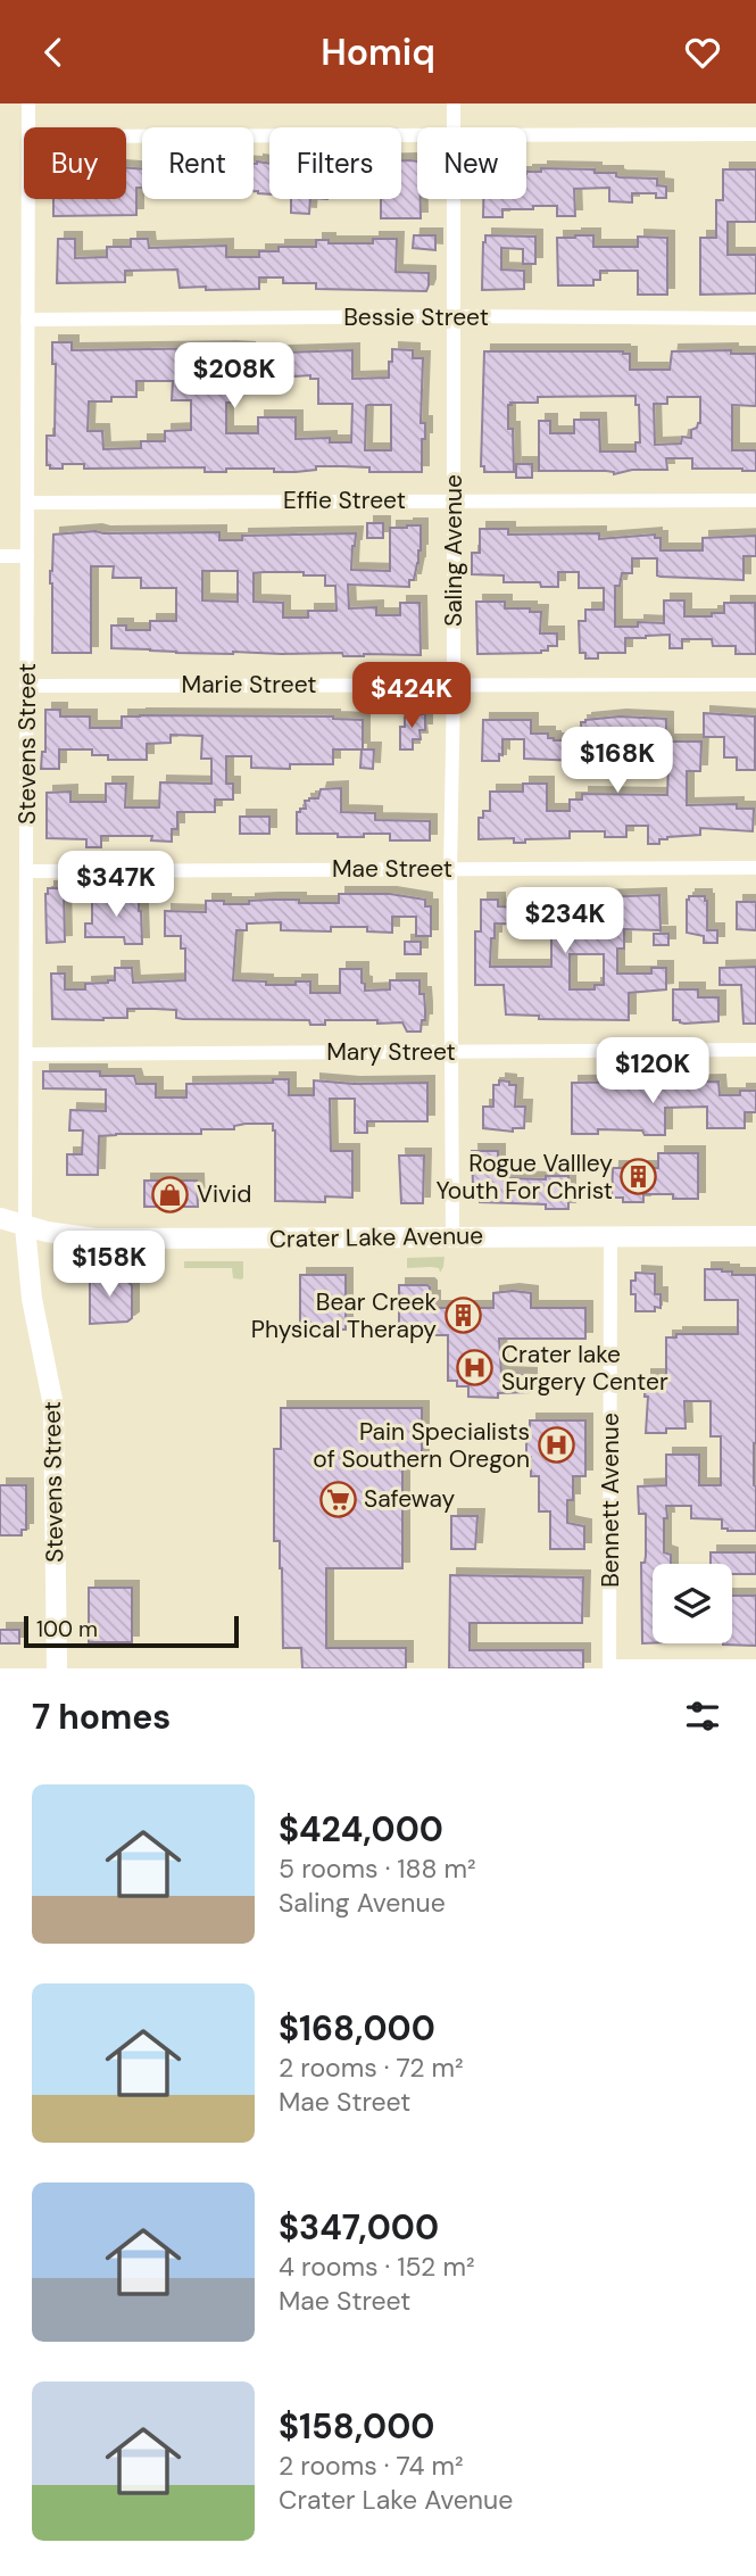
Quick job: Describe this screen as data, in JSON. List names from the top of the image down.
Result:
{
  "streets": {
    "main road": ["Stevens Street", "Crater Lake Avenue"],
    "street": [
      "Bessie Street",
      "Effie Street",
      "Saling Avenue",
      "Marie Street",
      "Mae Street",
      "Mary Street",
      "Bennett Avenue"
    ]
  },
  "crossings": [
    ["Bessie Street", "Saling Avenue"],
    ["Bessie Street", "Stevens Street"],
    ["Effie Street", "Saling Avenue"],
    ["Effie Street", "Stevens Street"],
    ["Saling Avenue", "Marie Street"],
    ["Saling Avenue", "Mae Street"],
    ["Saling Avenue", "Mary Street"],
    ["Saling Avenue", "Crater Lake Avenue"],
    ["Marie Street", "Stevens Street"],
    ["Stevens Street", "Mae Street"],
    ["Stevens Street", "Mary Street"],
    ["Stevens Street", "Crater Lake Avenue"],
    ["Crater Lake Avenue", "Bennett Avenue"]
  ],
  "places": {
    "building": ["Rogue Vallley Youth For Christ", "Bear Creek Physical Therapy"],
    "shop": ["Vivid"],
    "hospital": ["Crater lake Surgery Center", "Pain Specialists of Southern Oregon"],
    "supermarket": ["Safeway"]
  },
  "scale_bar": "100 m",
  "page": {
    "header": "Homiq",
    "chip": [
      "Buy",
      "Rent",
      "Filters",
      "New"
    ],
    "price": [
      "$208K",
      "$424K",
      "$168K",
      "$347K",
      "$234K",
      "$120K",
      "$158K"
    ],
    "scale": "100 m",
    "heading": "7 homes",
    "list": [
      {
        "name": "$424,000",
        "note": "5 rooms · 188 m² · Saling Avenue"
      },
      {
        "name": "$168,000",
        "note": "2 rooms · 72 m² · Mae Street"
      },
      {
        "name": "$347,000",
        "note": "4 rooms · 152 m² · Mae Street"
      },
      {
        "name": "$158,000",
        "note": "2 rooms · 74 m² · Crater Lake Avenue"
      }
    ]
  }
}
